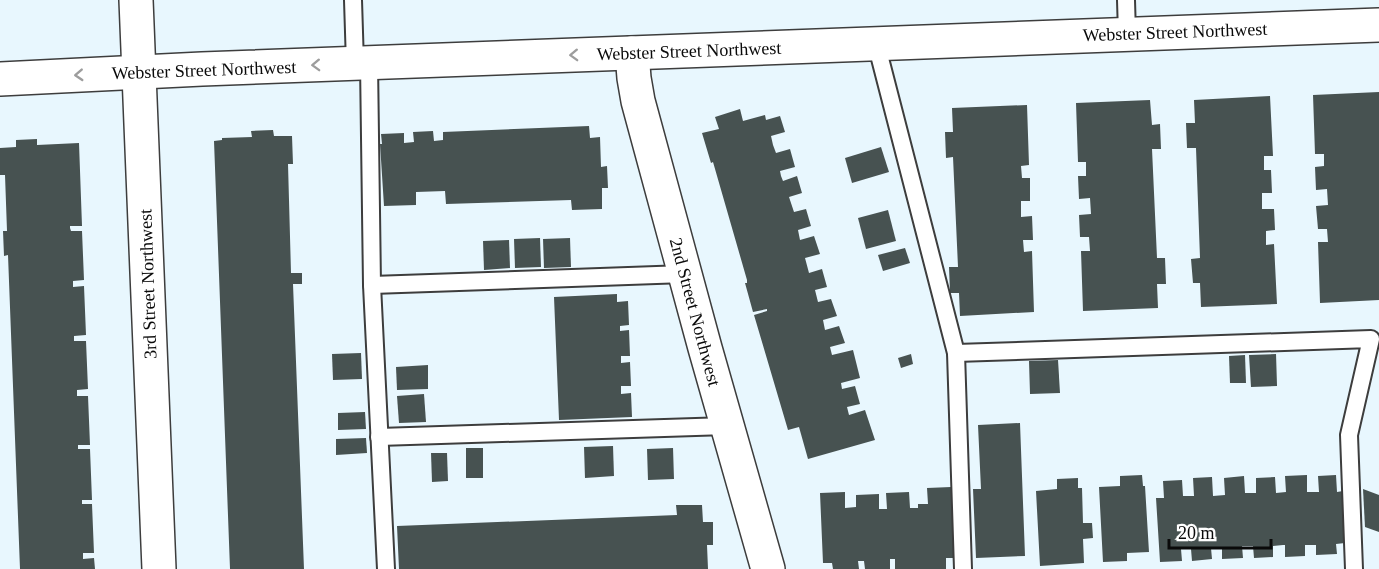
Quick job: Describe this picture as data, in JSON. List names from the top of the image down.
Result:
{
  "streets": {
    "street": ["Webster Street Northwest", "3rd Street Northwest", "2nd Street Northwest"]
  },
  "crossings": [
    ["Webster Street Northwest", "3rd Street Northwest"],
    ["Webster Street Northwest", "2nd Street Northwest"]
  ],
  "one_way": ["Webster Street Northwest"],
  "scale_bar": "20 m"
}
